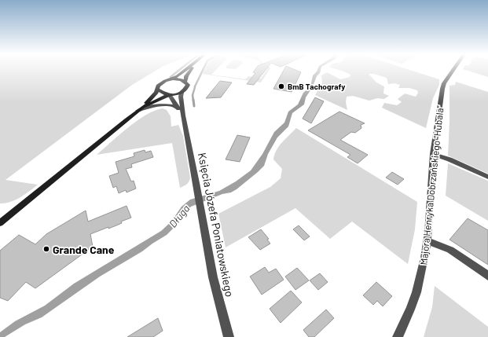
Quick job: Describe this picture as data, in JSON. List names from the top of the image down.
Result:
{
  "streets": {
    "street": ["Majora Henryka Dobrzańskiego \"Hubala\"", "Księcia Józefa Poniatowskiego"]
  },
  "water": ["Długa"],
  "places": ["BmB Tachografy", "Grande Cane"]
}
